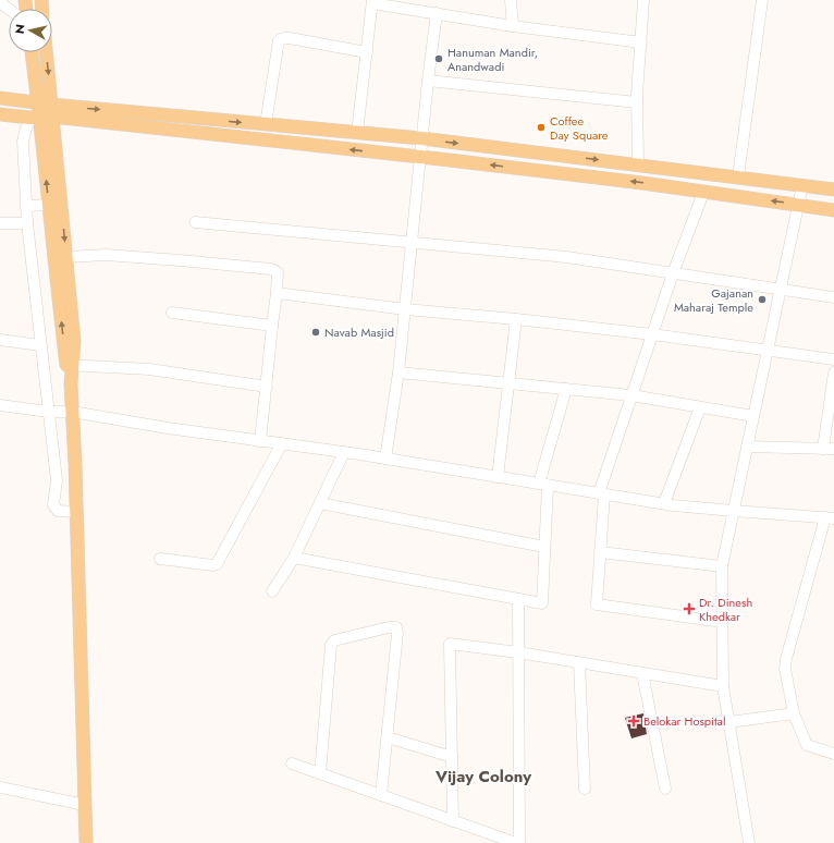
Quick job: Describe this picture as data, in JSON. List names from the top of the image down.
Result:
{
  "districts": ["Vijay Colony"],
  "places": {
    "other": [
      "Hanuman Mandir, Anandwadi",
      "Coffee Day Square",
      "Gajanan Maharaj Temple",
      "Navab Masjid"
    ],
    "health": ["Dr. Dinesh Khedkar", "Belokar Hospital"]
  },
  "north": "left"
}
